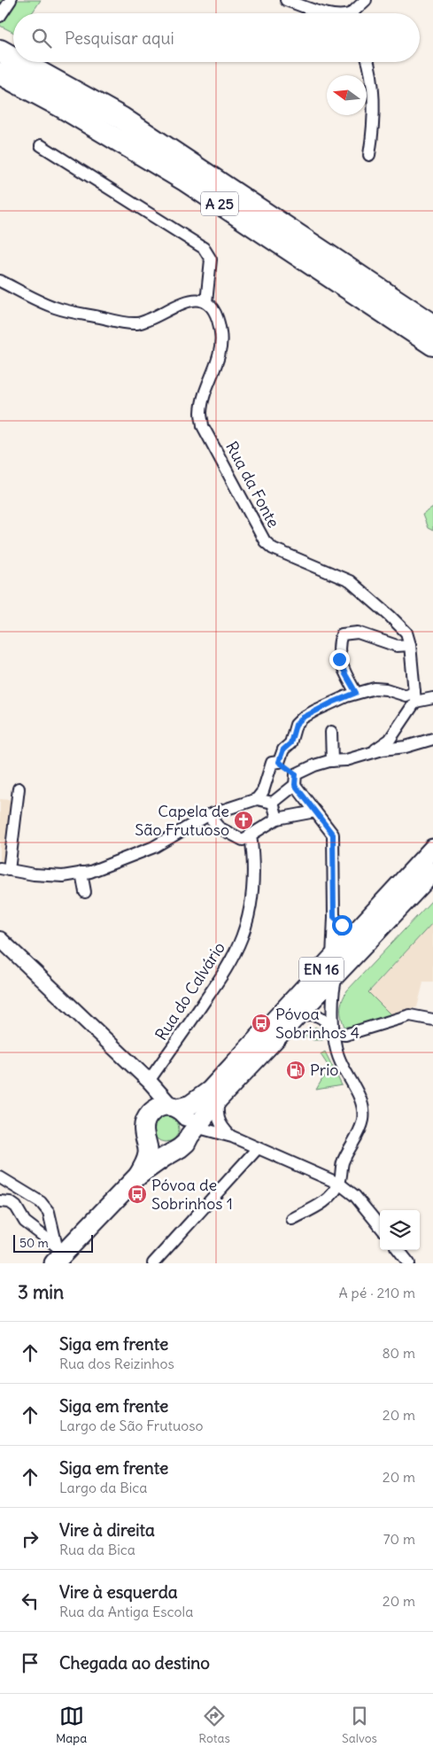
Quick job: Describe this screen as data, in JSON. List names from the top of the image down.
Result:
{
  "streets": {
    "highway": ["A 25"],
    "main road": ["EN 16"],
    "street": ["Rua da Fonte", "Rua do Calvário"]
  },
  "places": {
    "church": ["Capela de São Frutuoso"],
    "bus stop": ["Póvoa Sobrinhos 4", "Póvoa de Sobrinhos 1"],
    "fuel station": ["Prio"]
  },
  "scale_bar": "50 m",
  "north": "left",
  "page": {
    "search": "Pesquisar aqui",
    "scale": "50 m",
    "heading": ["3 min", "A pé · 210 m"],
    "list": [
      ["Siga em frente", "Rua dos Reizinhos", "80 m"],
      ["Siga em frente", "Largo de São Frutuoso", "20 m"],
      ["Siga em frente", "Largo da Bica", "20 m"],
      ["Vire à direita", "Rua da Bica", "70 m"],
      ["Vire à esquerda", "Rua da Antiga Escola", "20 m"],
      "Chegada ao destino"
    ],
    "nav": ["Mapa", "Rotas", "Salvos"]
  }
}
